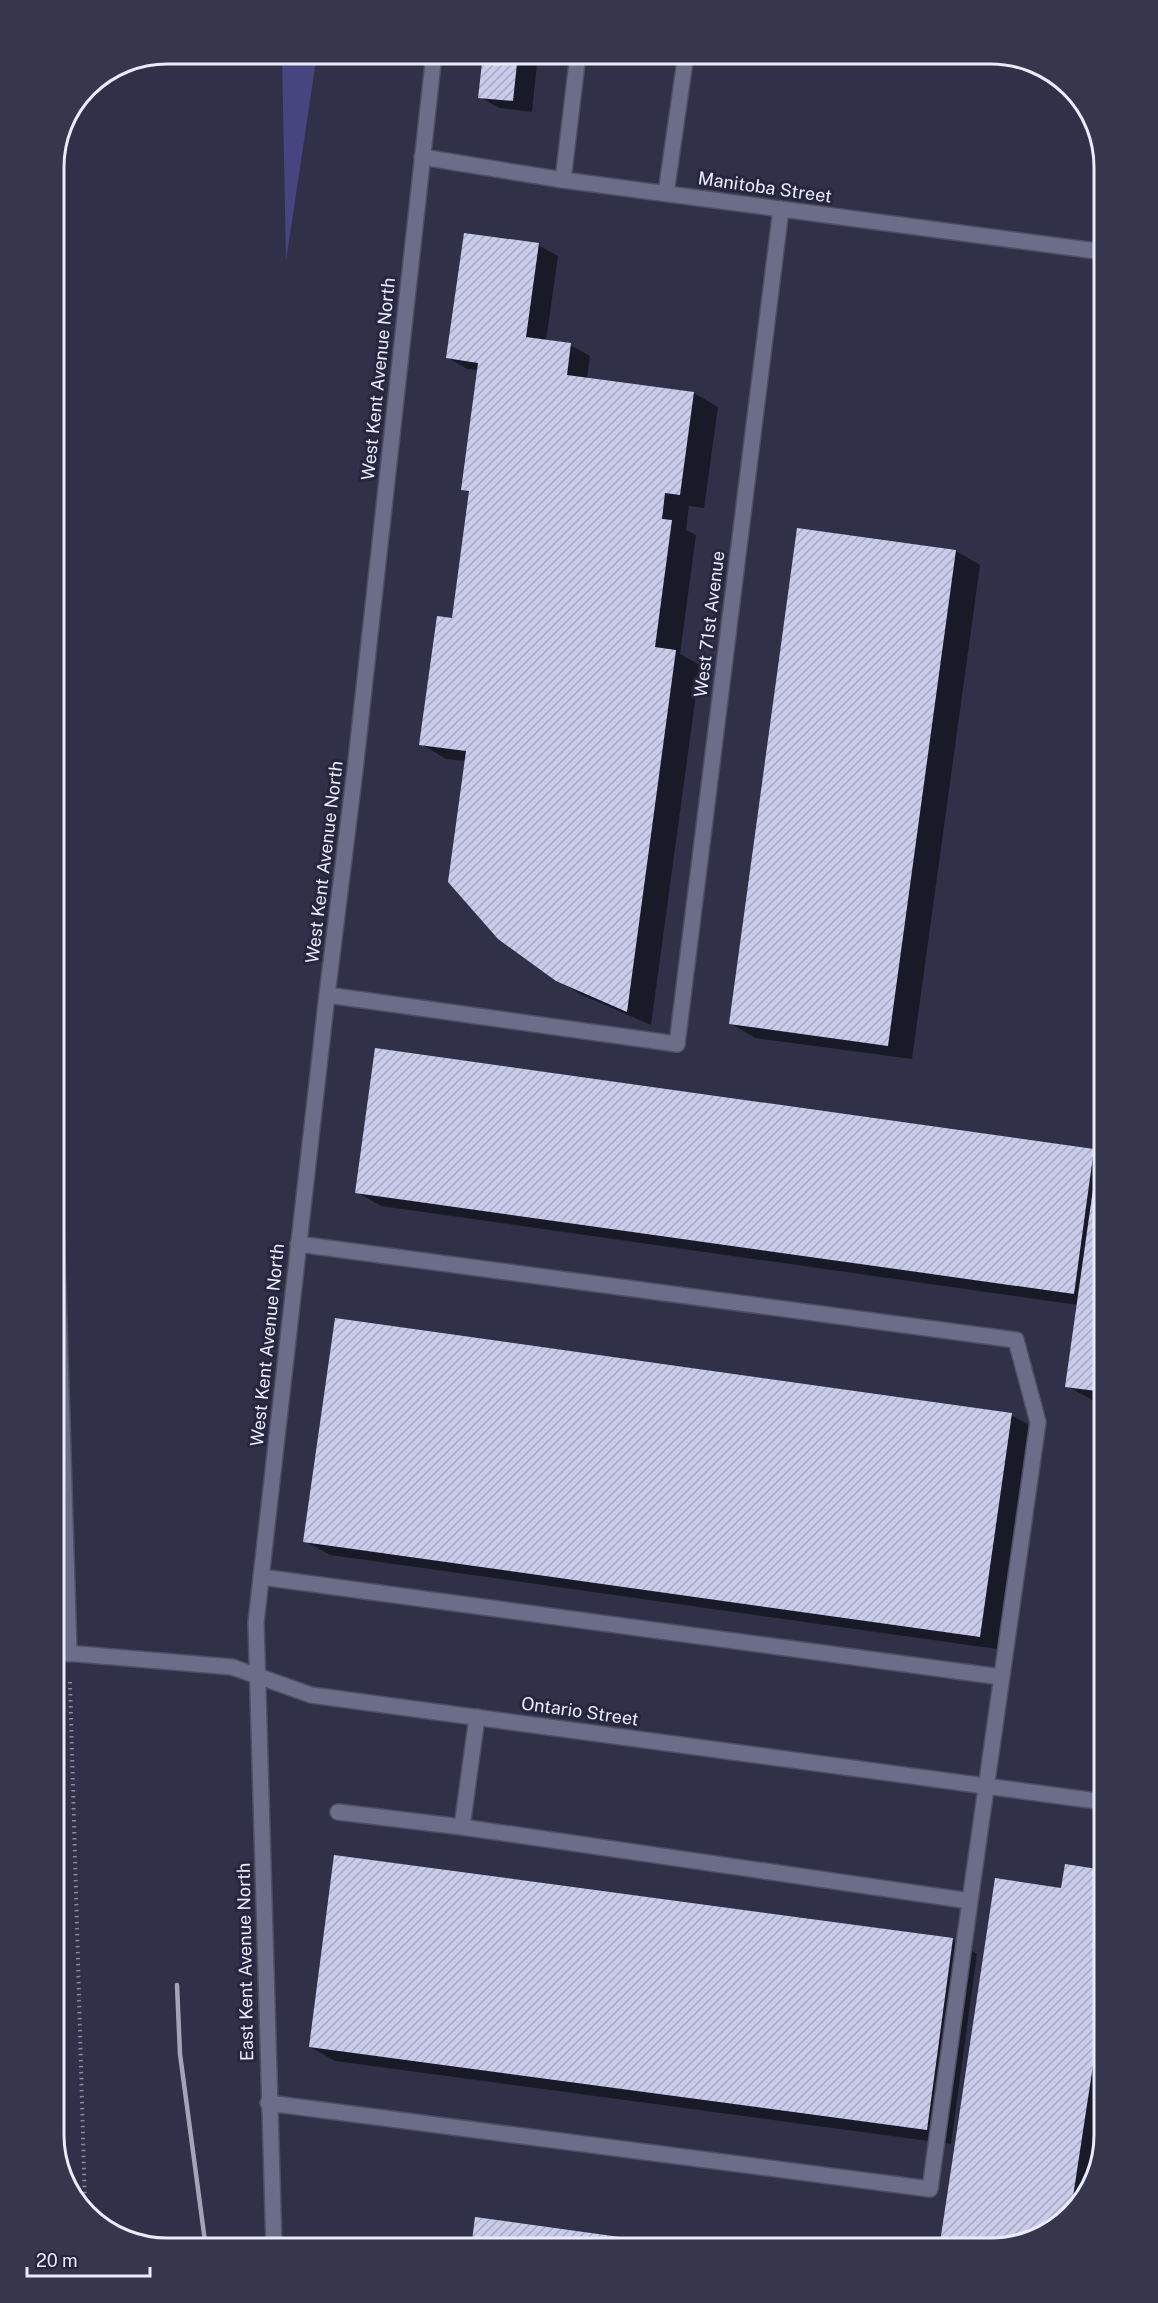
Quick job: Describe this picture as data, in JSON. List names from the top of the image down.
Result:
{
  "streets": {
    "street": [
      "Manitoba Street",
      "West Kent Avenue North",
      "West 71st Avenue",
      "Ontario Street",
      "East Kent Avenue North"
    ]
  },
  "crossings": [
    ["Manitoba Street", "West Kent Avenue North"],
    ["Manitoba Street", "West 71st Avenue"],
    ["West Kent Avenue North", "West 71st Avenue"],
    ["West Kent Avenue North", "Ontario Street"],
    ["West Kent Avenue North", "East Kent Avenue North"],
    ["Ontario Street", "East Kent Avenue North"]
  ],
  "scale_bar": "20 m"
}
